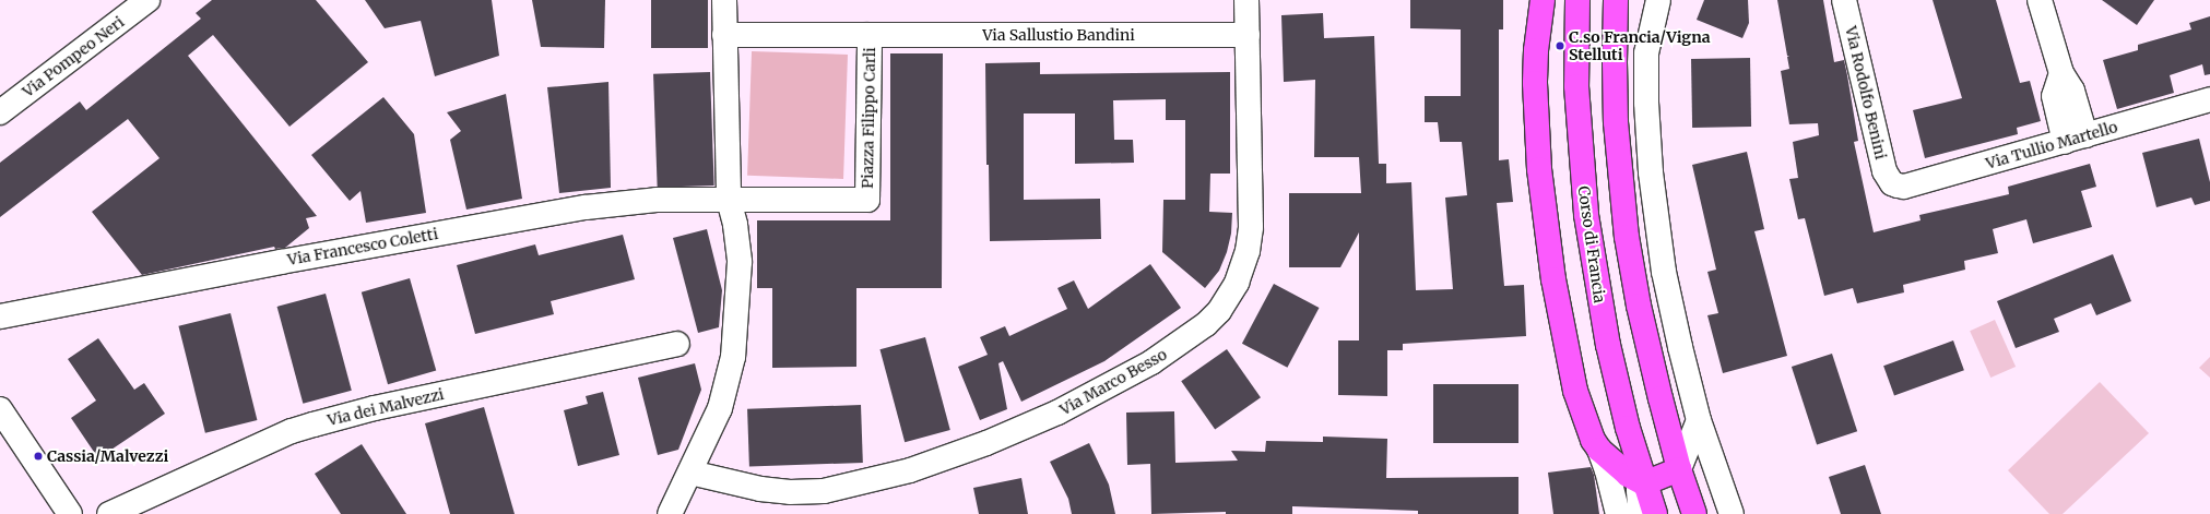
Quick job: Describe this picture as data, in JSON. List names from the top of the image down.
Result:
{
  "streets": {
    "main road": ["Corso di Francia"],
    "street": [
      "Via Sallustio Bandini",
      "Via Pompeo Neri",
      "Via Rodolfo Benini",
      "Piazza Filippo Carli",
      "Via Tullio Martello",
      "Via Francesco Coletti",
      "Via Marco Besso",
      "Via dei Malvezzi"
    ]
  },
  "crossings": [
    ["Via Sallustio Bandini", "Piazza Filippo Carli"],
    ["Via Sallustio Bandini", "Via Marco Besso"],
    ["Via Rodolfo Benini", "Via Tullio Martello"],
    ["Piazza Filippo Carli", "Via Francesco Coletti"]
  ],
  "places": ["C.so Francia/Vigna Stelluti", "Cassia/Malvezzi"]
}
